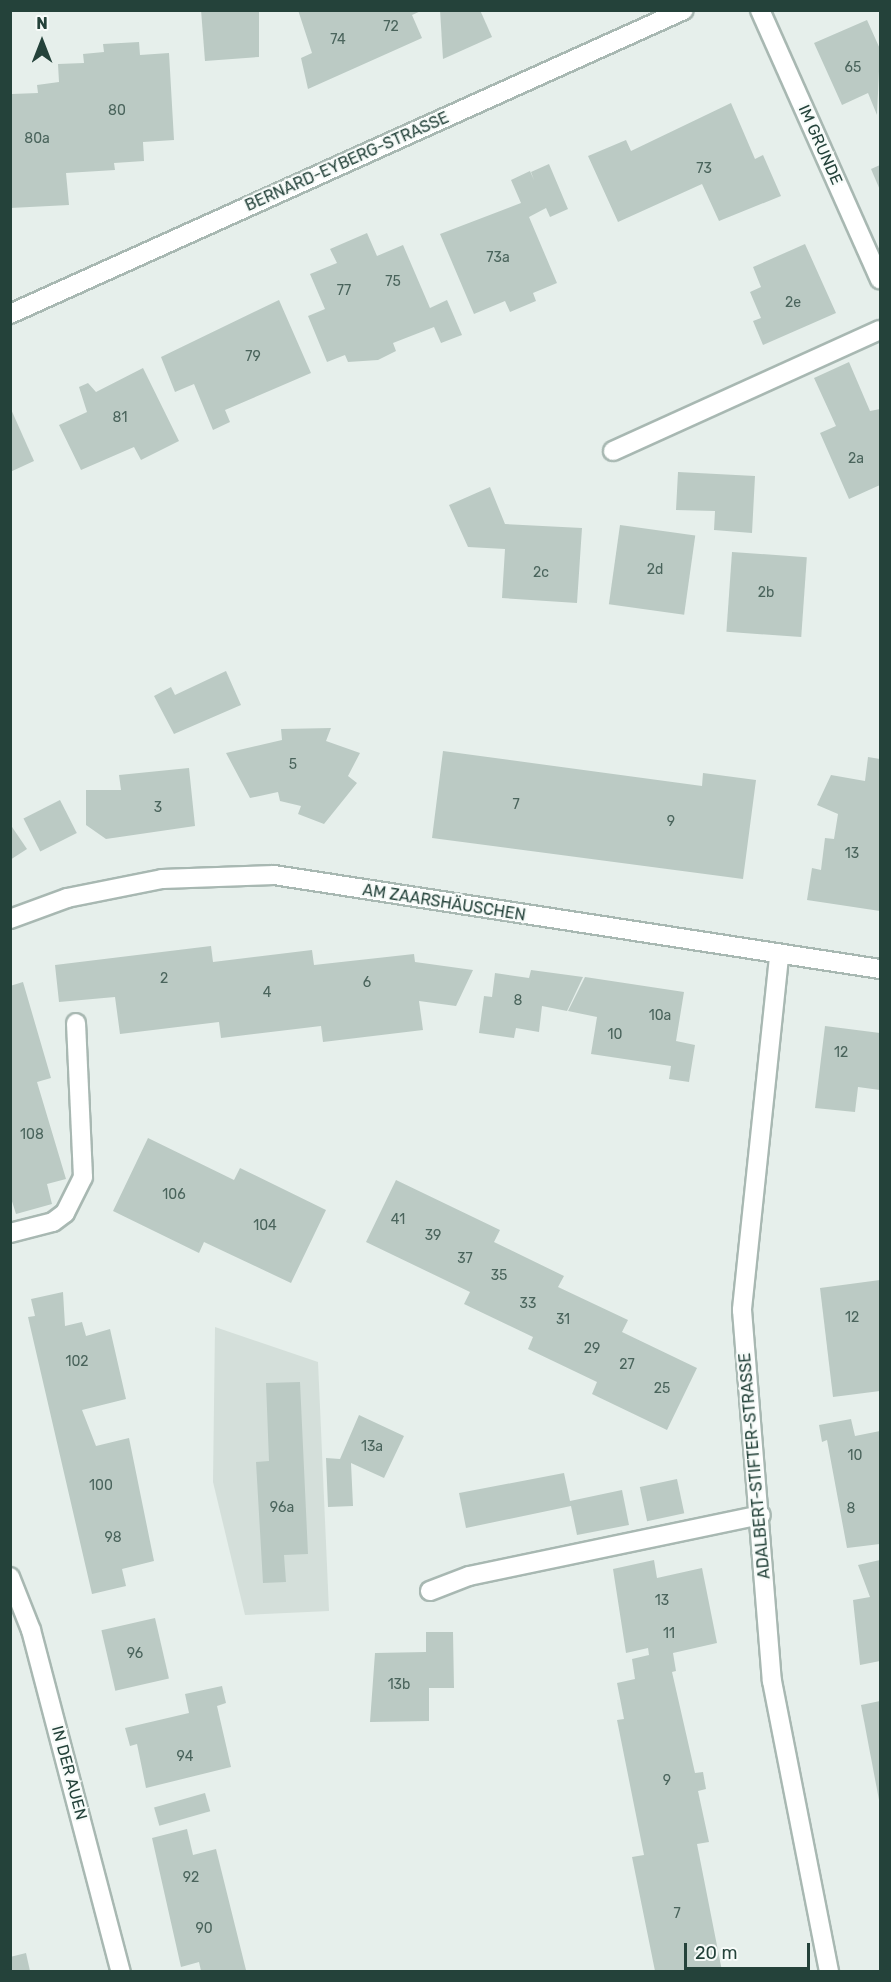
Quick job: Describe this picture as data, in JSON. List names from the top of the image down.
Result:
{
  "streets": {
    "street": [
      "IM GRUNDE",
      "BERNARD-EYBERG-STRASSE",
      "AM ZAARSHÄUSCHEN",
      "ADALBERT-STIFTER-STRASSE",
      "IN DER AUEN"
    ]
  },
  "crossings": [
    ["AM ZAARSHÄUSCHEN", "ADALBERT-STIFTER-STRASSE"]
  ],
  "house_numbers": [
    "72",
    "74",
    "65",
    "80",
    "80a",
    "73",
    "73a",
    "75",
    "77",
    "2e",
    "79",
    "81",
    "2a",
    "2d",
    "2c",
    "2b",
    "5",
    "7",
    "3",
    "9",
    "13",
    "2",
    "6",
    "4",
    "8",
    "10a",
    "10",
    "12",
    "108",
    "106",
    "41",
    "104",
    "39",
    "37",
    "35",
    "33",
    "12",
    "31",
    "29",
    "102",
    "27",
    "25",
    "13a",
    "10",
    "100",
    "96a",
    "8",
    "98",
    "13",
    "11",
    "96",
    "13b",
    "94",
    "9",
    "92",
    "7",
    "90"
  ],
  "scale_bar": "20 m",
  "north": "top"
}
